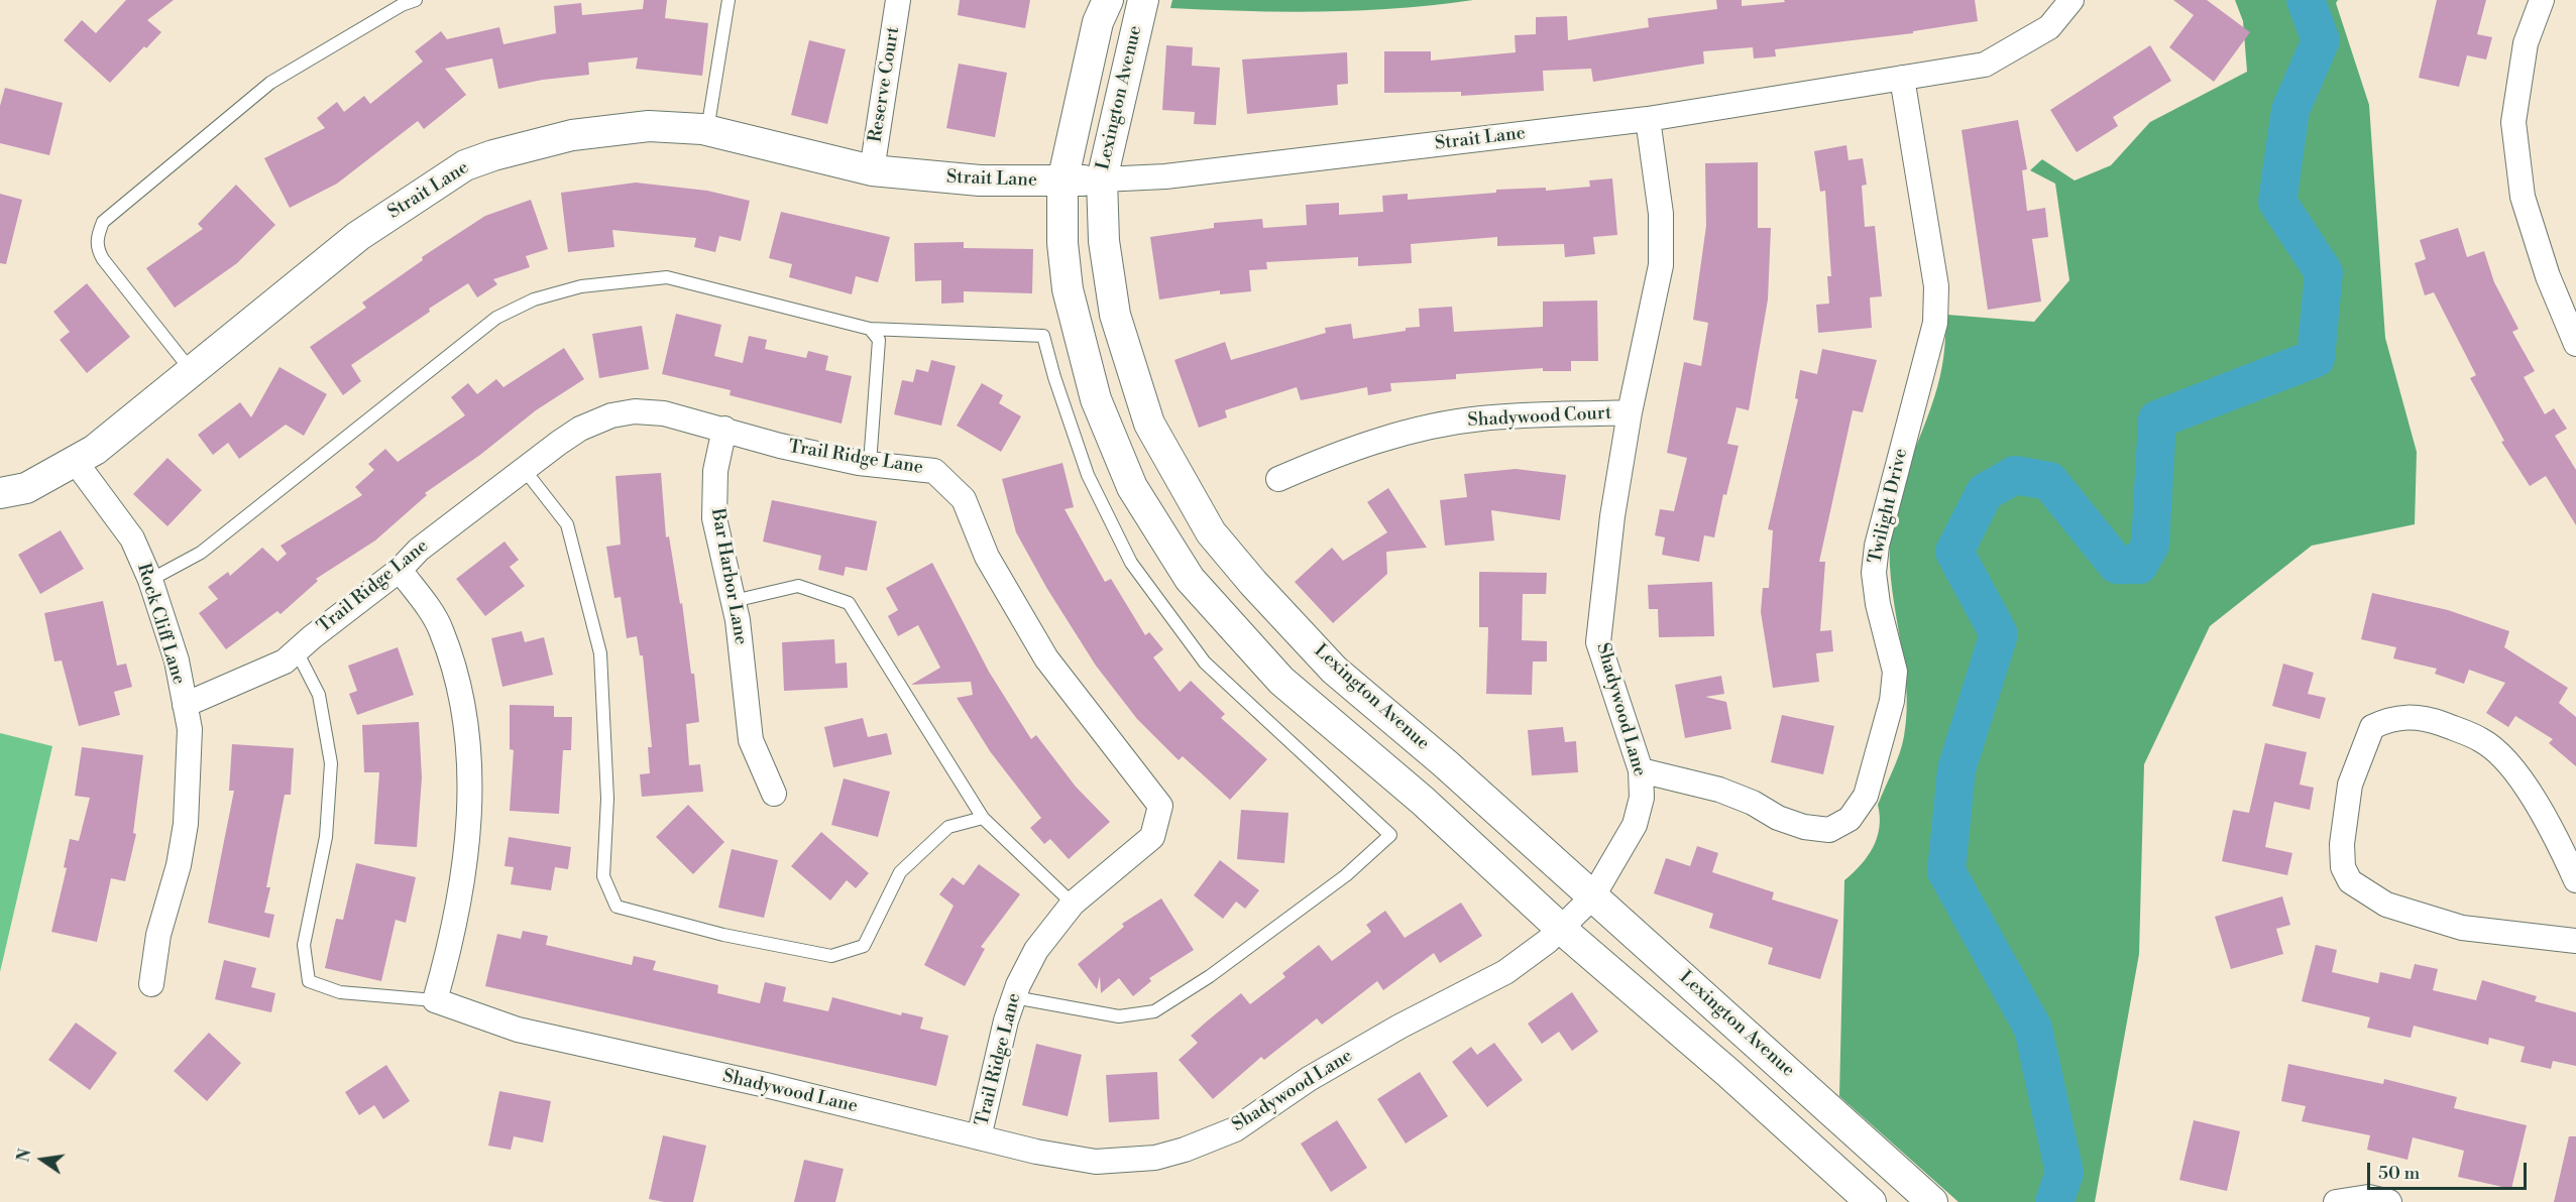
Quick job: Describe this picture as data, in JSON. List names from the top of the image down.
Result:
{
  "streets": {
    "street": [
      "Reserve Court",
      "Lexington Avenue",
      "Strait Lane",
      "Shadywood Court",
      "Trail Ridge Lane",
      "Twilight Drive",
      "Bar Harbor Lane",
      "Rock Cliff Lane",
      "Shadywood Lane"
    ]
  },
  "crossings": [
    ["Reserve Court", "Strait Lane"],
    ["Lexington Avenue", "Strait Lane"],
    ["Lexington Avenue", "Shadywood Lane"],
    ["Strait Lane", "Twilight Drive"],
    ["Strait Lane", "Rock Cliff Lane"],
    ["Strait Lane", "Shadywood Lane"],
    ["Shadywood Court", "Shadywood Lane"],
    ["Trail Ridge Lane", "Bar Harbor Lane"],
    ["Trail Ridge Lane", "Rock Cliff Lane"],
    ["Trail Ridge Lane", "Shadywood Lane"],
    ["Twilight Drive", "Shadywood Lane"]
  ],
  "scale_bar": "50 m",
  "north": "left"
}
